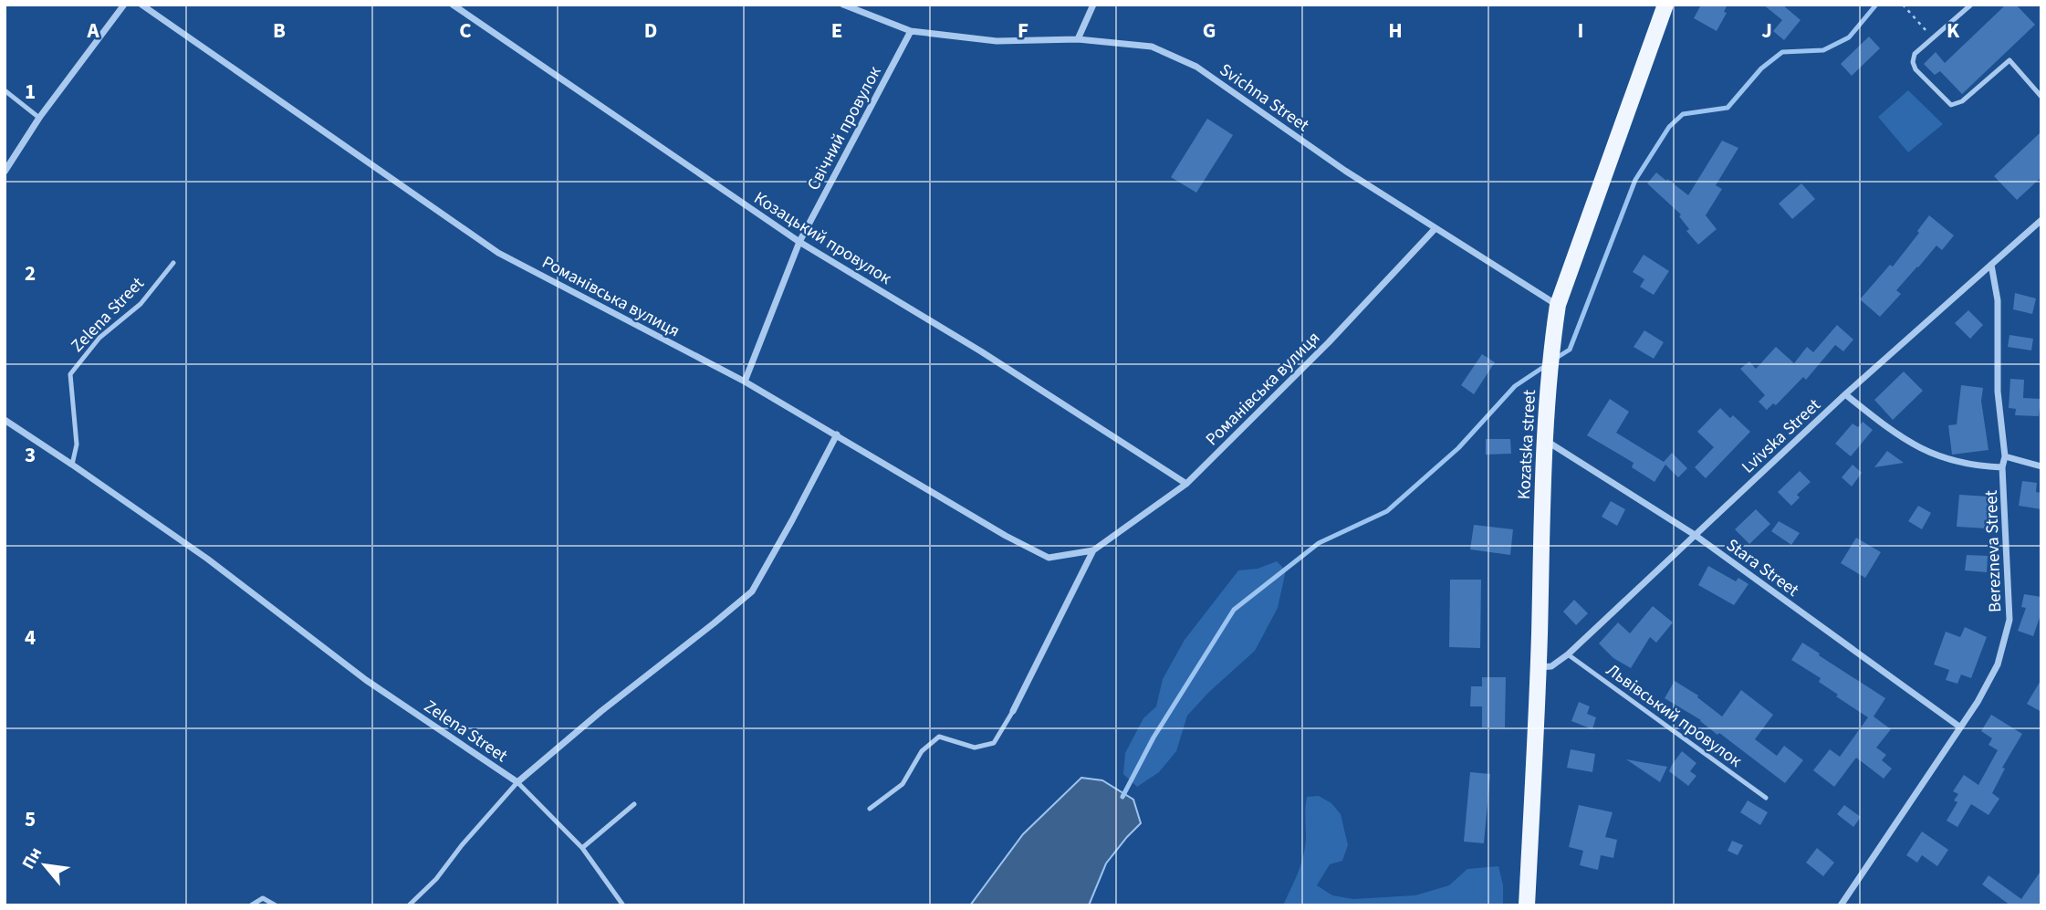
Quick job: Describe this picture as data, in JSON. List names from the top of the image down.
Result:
{
  "streets": {
    "main road": ["Kozatska street"],
    "street": [
      "Svichna Street",
      "Свічний провулок",
      "Козацький провулок",
      "Романівська вулиця",
      "Zelena Street",
      "Lvivska Street",
      "Berezneva Street",
      "Stara Street"
    ],
    "lane": ["Львівський провулок"]
  },
  "crossings": [
    ["Svichna Street", "Свічний провулок"],
    ["Svichna Street", "Романівська вулиця"],
    ["Svichna Street", "Kozatska street"],
    ["Свічний провулок", "Козацький провулок"],
    ["Свічний провулок", "Романівська вулиця"],
    ["Козацький провулок", "Романівська вулиця"],
    ["Романівська вулиця", "Zelena Street"],
    ["Lvivska Street", "Kozatska street"],
    ["Lvivska Street", "Berezneva Street"],
    ["Lvivska Street", "Stara Street"],
    ["Lvivska Street", "Львівський провулок"],
    ["Kozatska street", "Stara Street"],
    ["Berezneva Street", "Stara Street"]
  ],
  "north": "top left",
  "grid": {
    "columns": [
      "A",
      "B",
      "C",
      "D",
      "E",
      "F",
      "G",
      "H",
      "I",
      "J",
      "K"
    ],
    "rows": [
      "1",
      "2",
      "3",
      "4",
      "5"
    ]
  }
}
